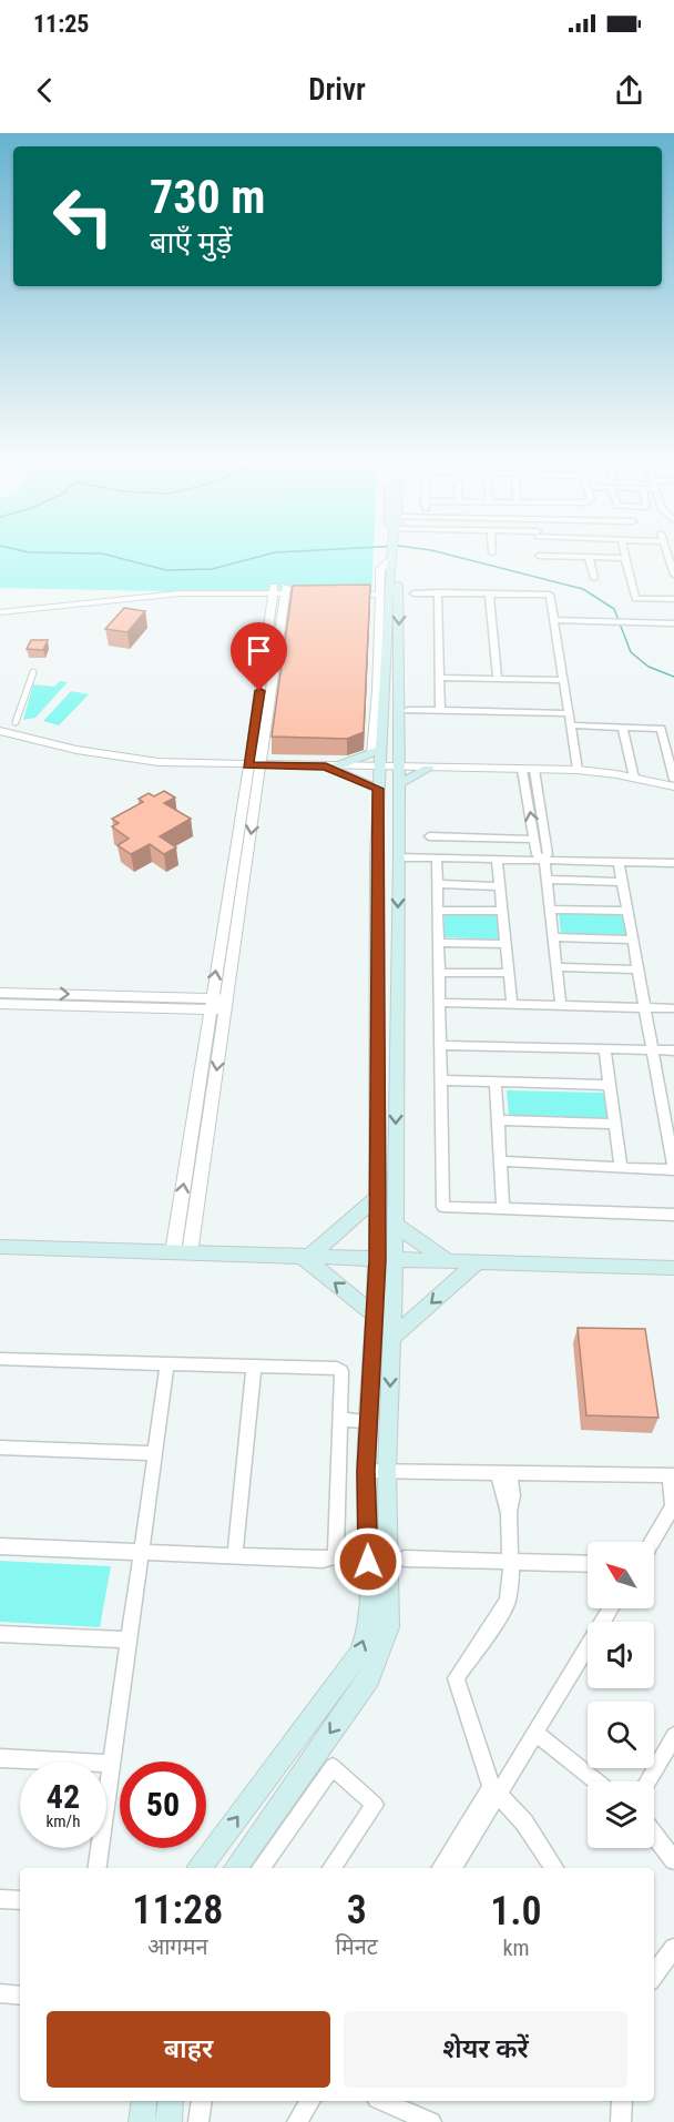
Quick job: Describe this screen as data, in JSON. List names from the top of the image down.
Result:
{
  "north": "top left",
  "page": {
    "status": "11:25",
    "header": "Drivr",
    "turn": ["730 m", "बाएँ मुड़ें"],
    "speed": "42 km/h",
    "limit": "50",
    "eta": [
      "11:28",
      "आगमन",
      "3",
      "मिनट",
      "1.0",
      "km"
    ],
    "buttons": ["बाहर", "शेयर करें"]
  }
}
